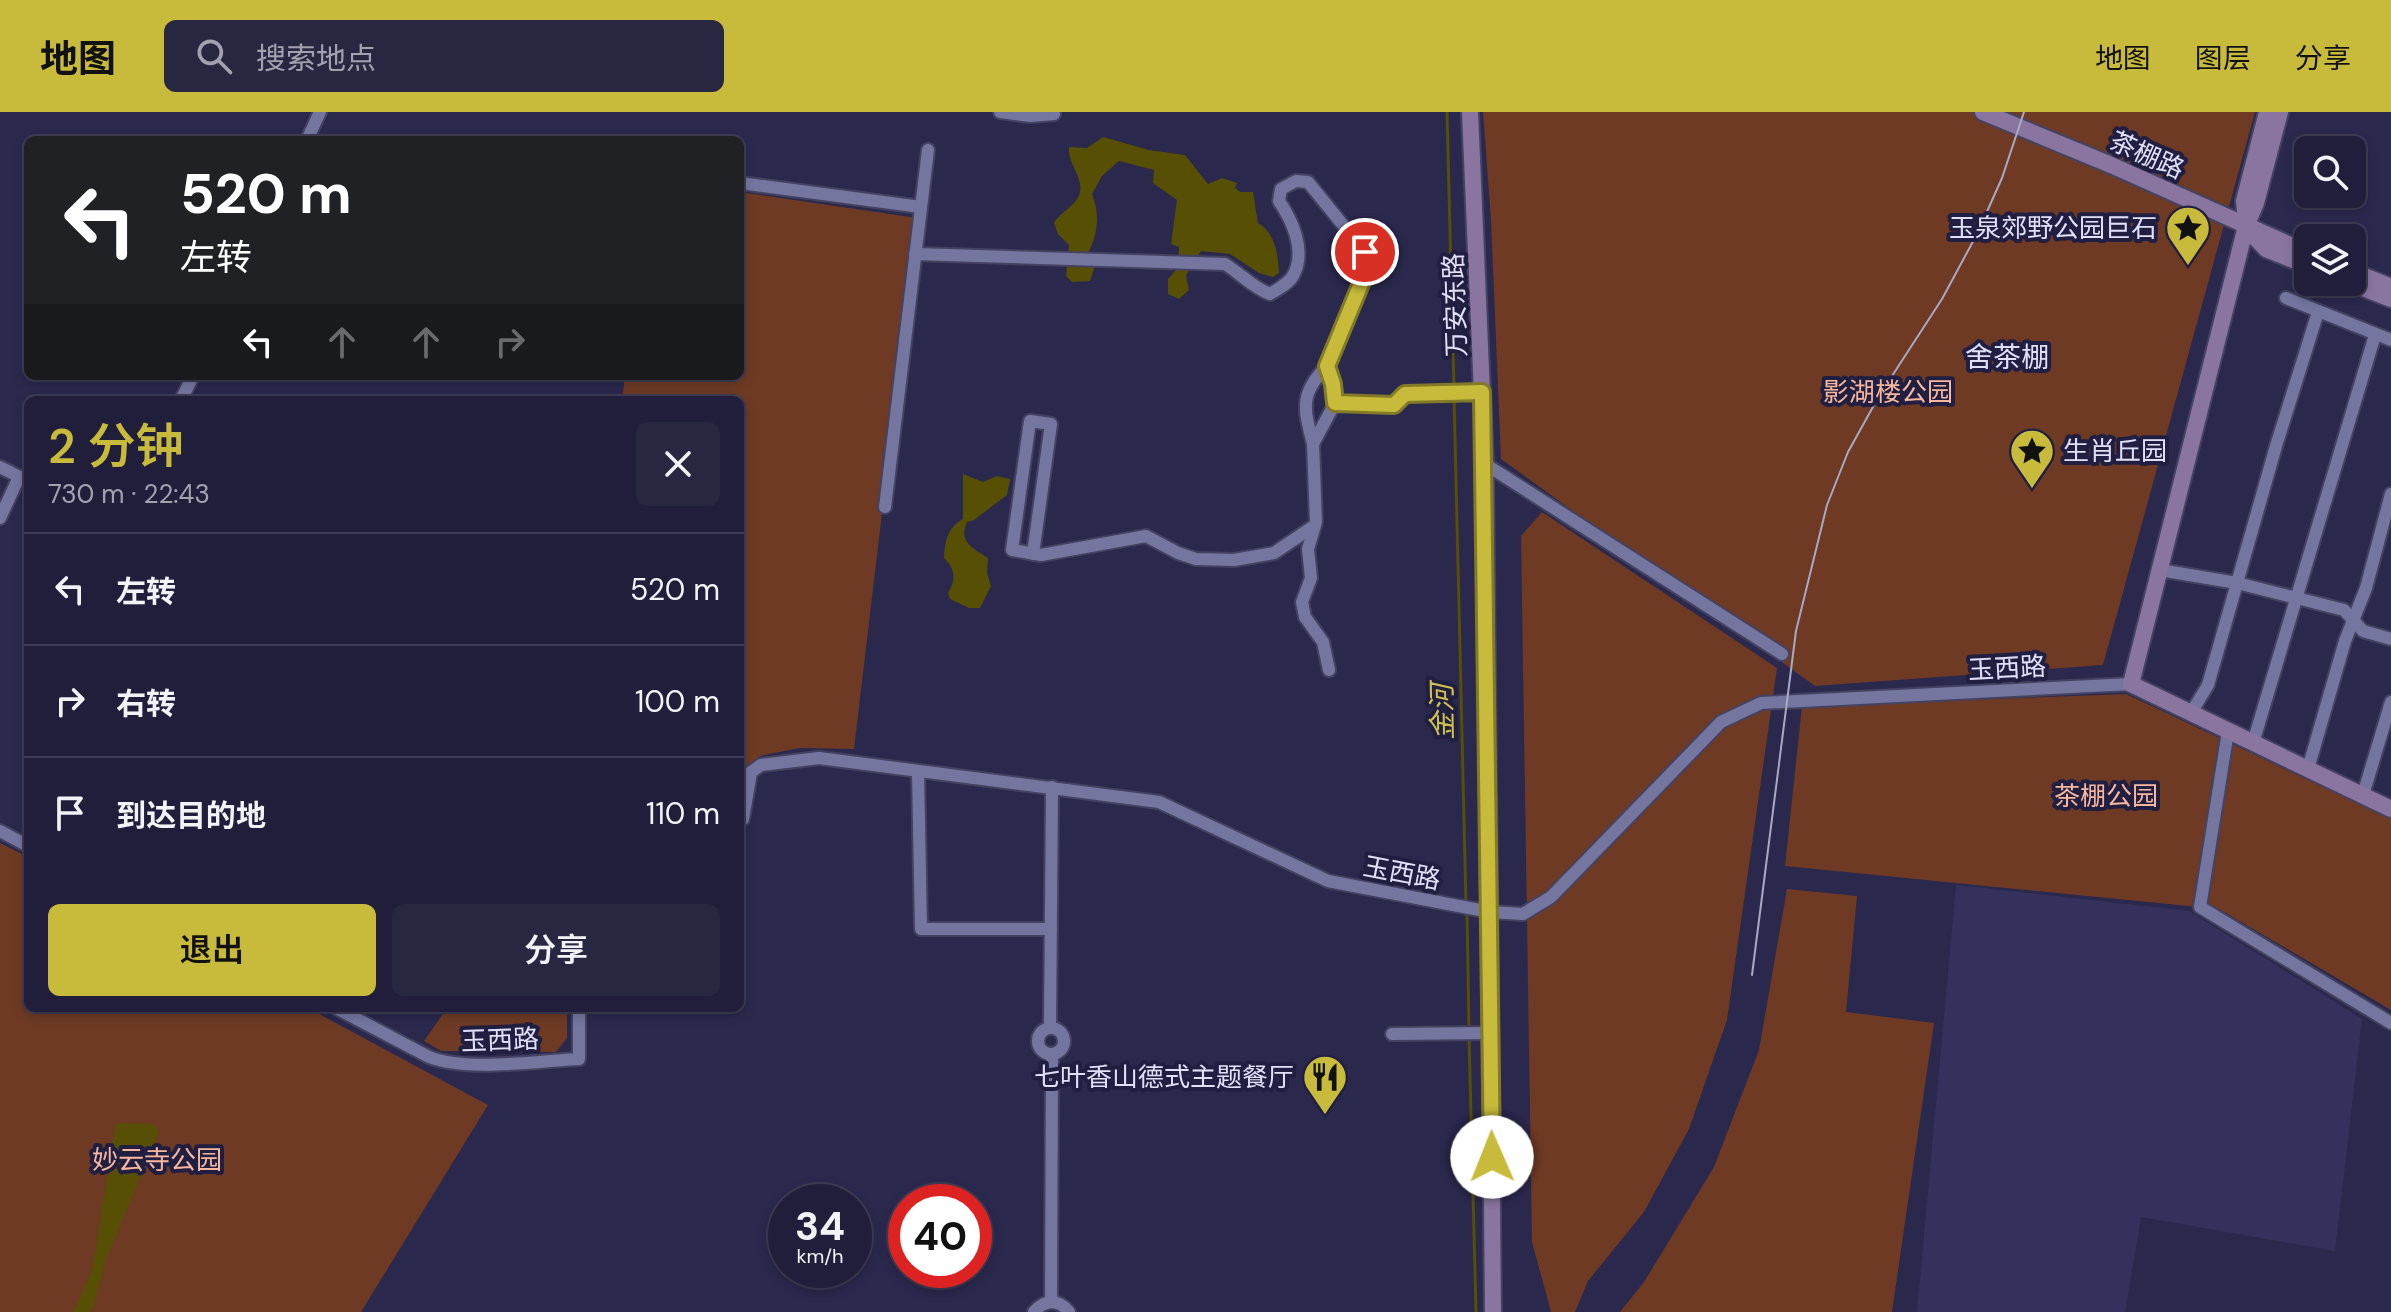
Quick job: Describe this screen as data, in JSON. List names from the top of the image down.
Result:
{
  "streets": {
    "street": ["茶棚路", "万安东路", "玉西路"]
  },
  "crossings": [
    ["万安东路", "玉西路"]
  ],
  "districts": ["舍茶棚"],
  "water": ["金河"],
  "parks": ["影湖楼公园", "茶棚公园", "妙云寺公园"],
  "places": {
    "place": ["玉泉郊野公园巨石", "生肖丘园"],
    "restaurant": ["七叶香山德式主题餐厅"]
  },
  "page": {
    "header": "地图",
    "search": "搜索地点",
    "nav": ["地图", "图层", "分享"],
    "turn": ["520 m", "左转"],
    "heading": ["2 分钟", "730 m · 22:43"],
    "list": [
      {
        "name": "左转",
        "value": "520 m"
      },
      {
        "name": "右转",
        "value": "100 m"
      },
      {
        "name": "到达目的地",
        "value": "110 m"
      }
    ],
    "buttons": ["退出", "分享"],
    "speed": "34 km/h",
    "limit": "40"
  }
}
